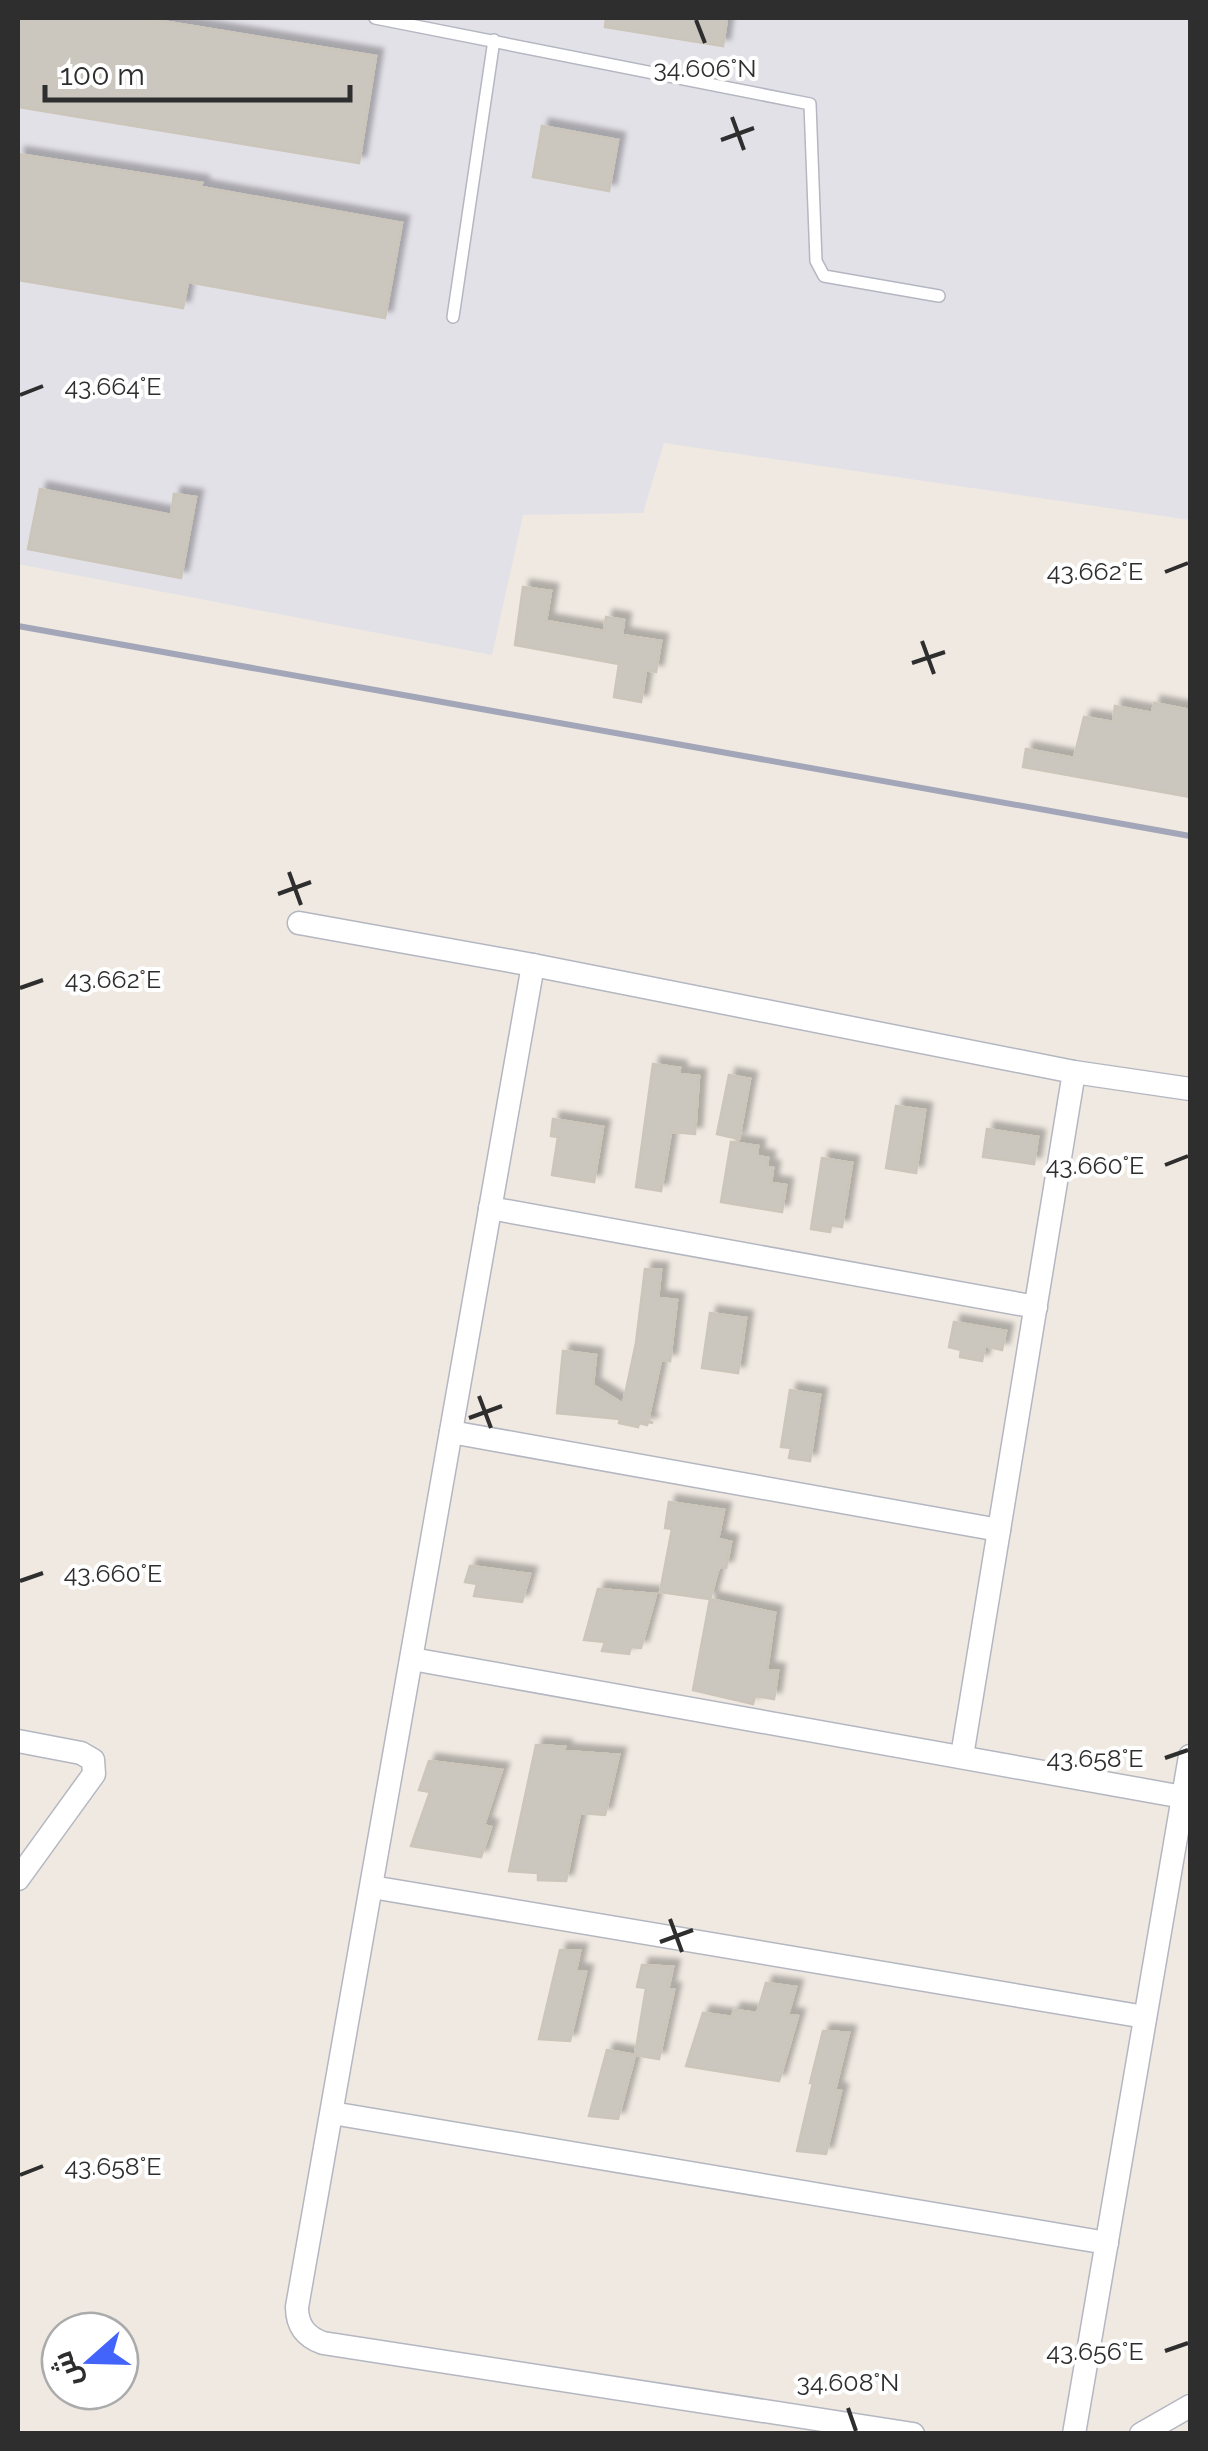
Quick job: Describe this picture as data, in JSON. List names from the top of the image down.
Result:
{
  "scale_bar": "100 m",
  "north": "left",
  "coordinates": [
    "34.606°N",
    "43.664°E",
    "43.662°E",
    "43.660°E",
    "43.658°E",
    "43.656°E",
    "34.608°N"
  ]
}
